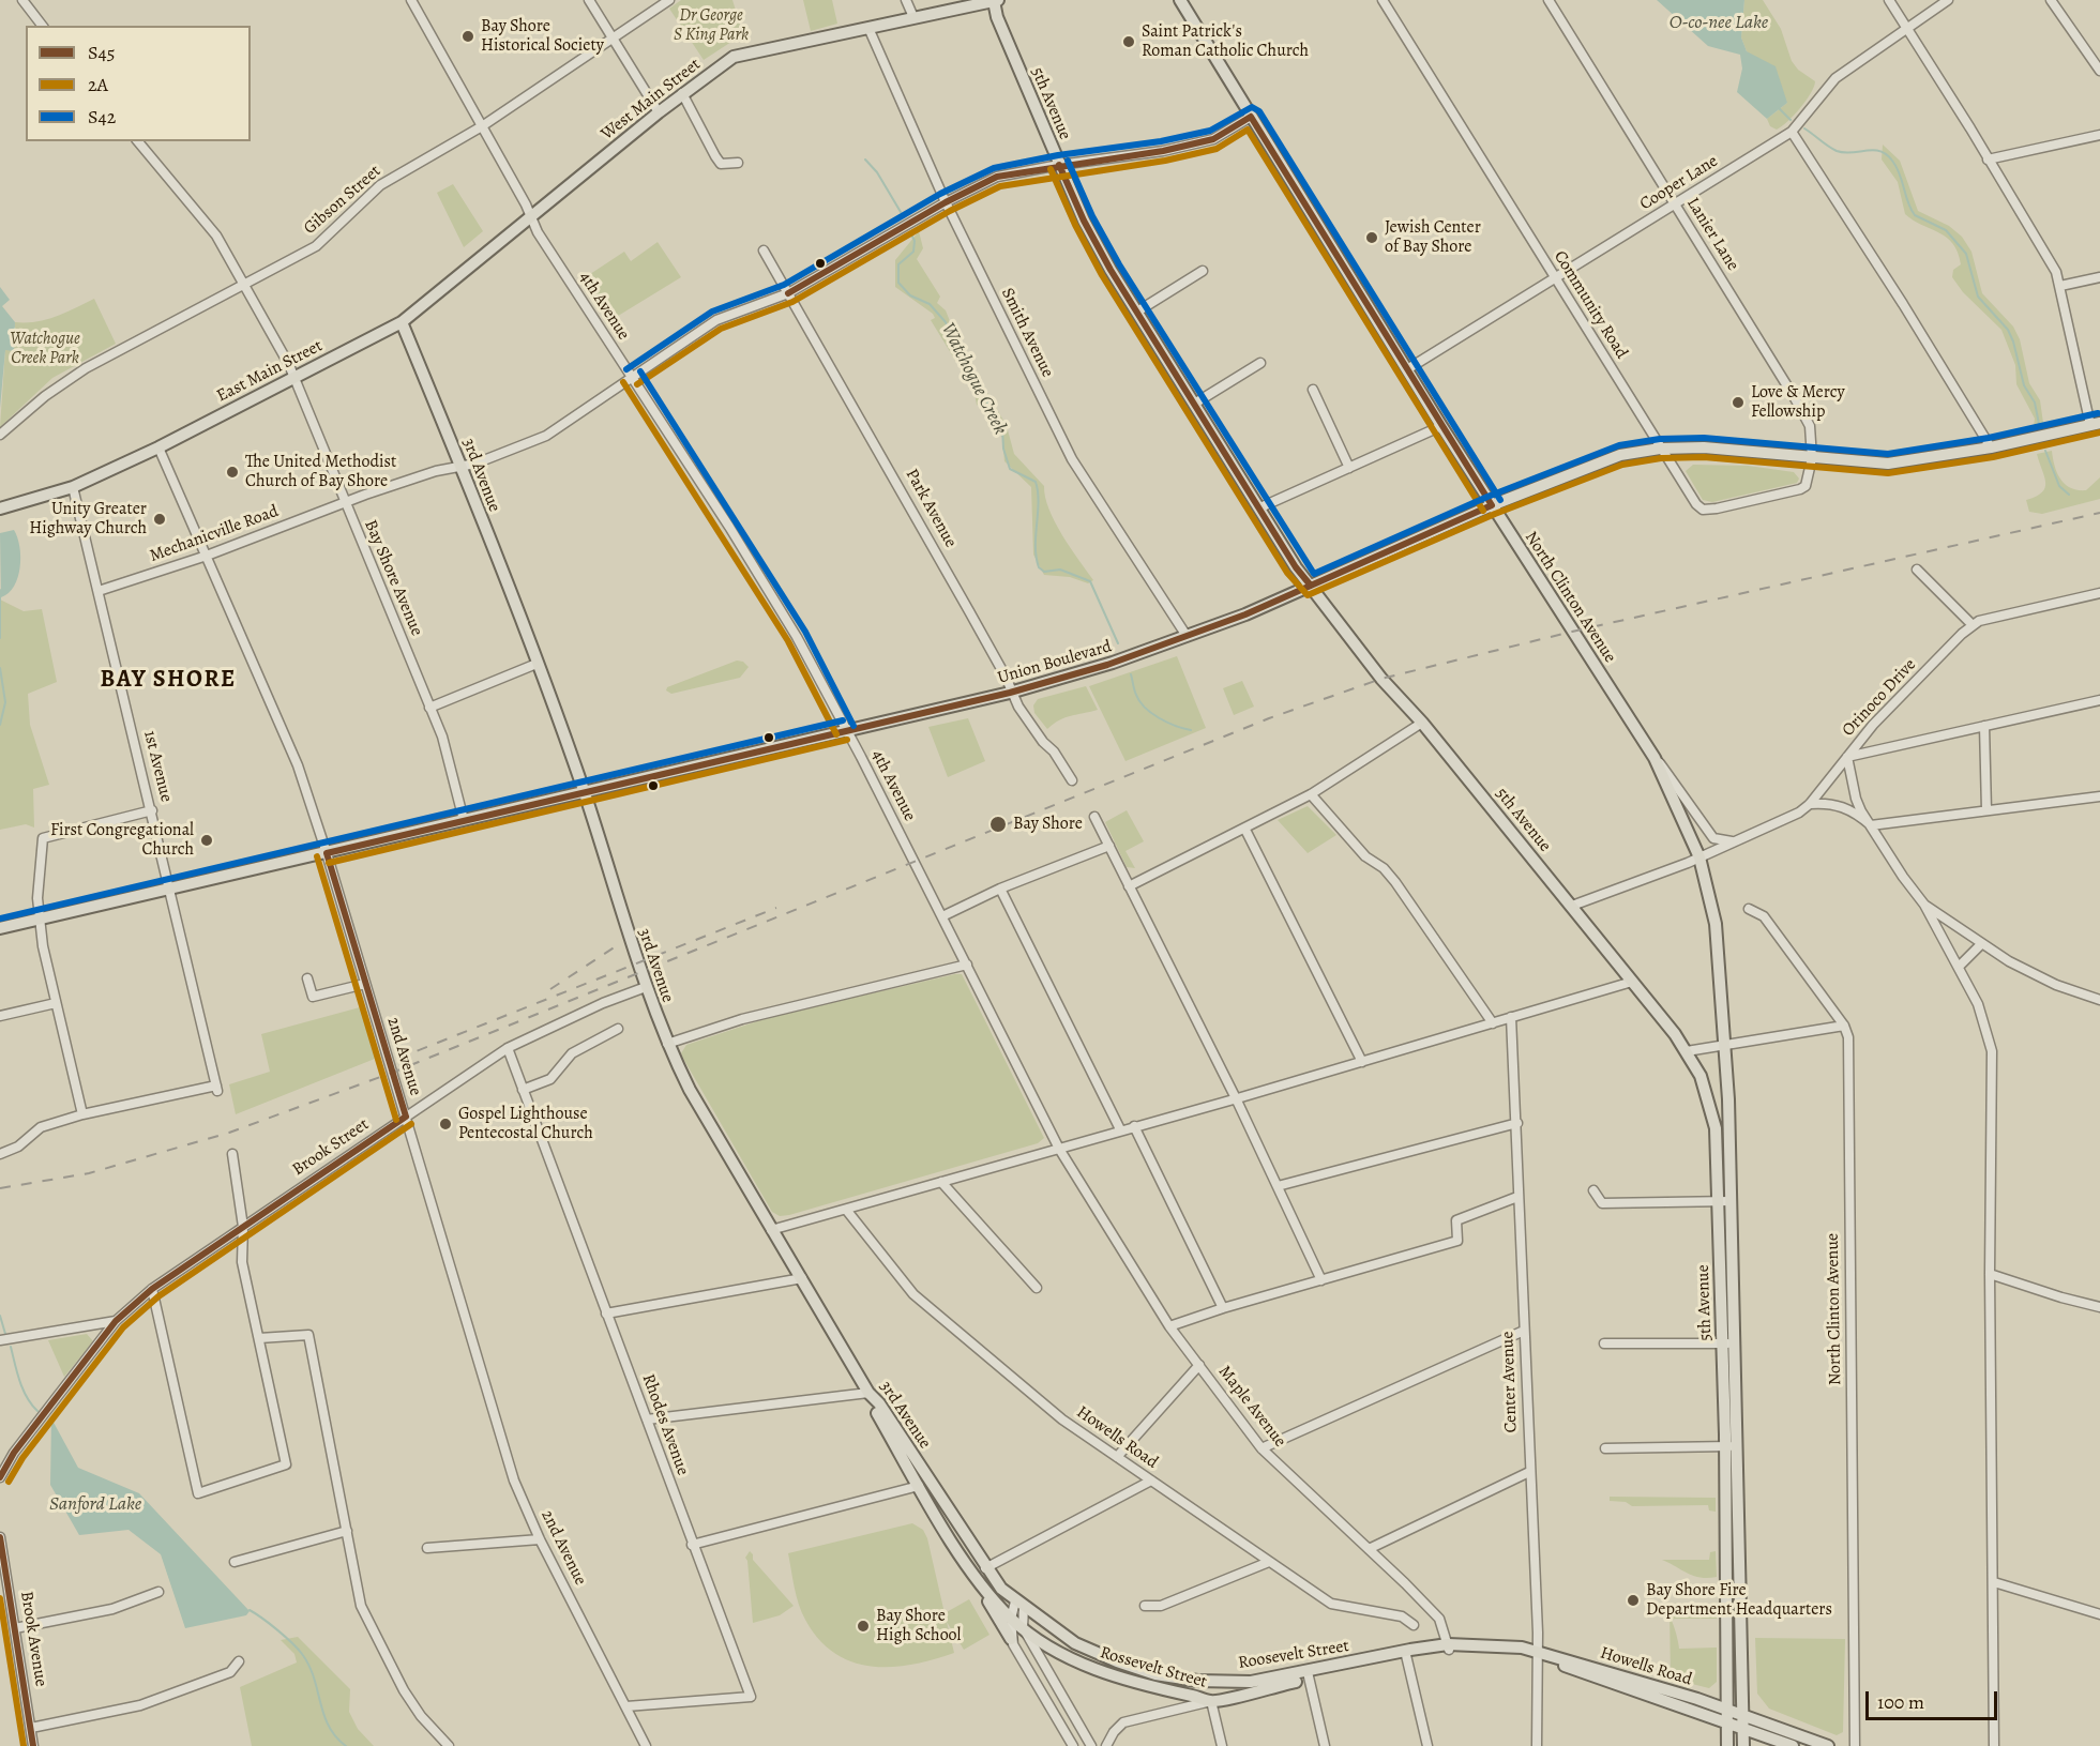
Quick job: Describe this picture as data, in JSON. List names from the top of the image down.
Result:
{
  "streets": {
    "main road": [
      "West Main Street",
      "5th Avenue",
      "East Main Street",
      "3rd Avenue",
      "North Clinton Avenue",
      "Union Boulevard",
      "Howells Road",
      "Roosevelt Street",
      "Rossevelt Street"
    ],
    "street": [
      "Cooper Lane",
      "Gibson Street",
      "Lanier Lane",
      "Community Road",
      "4th Avenue",
      "Smith Avenue",
      "Park Avenue",
      "Mechanicville Road",
      "Bay Shore Avenue",
      "Orinoco Drive",
      "1st Avenue",
      "2nd Avenue",
      "Brook Street",
      "Center Avenue",
      "Maple Avenue",
      "Rhodes Avenue",
      "Brook Avenue"
    ]
  },
  "crossings": [
    ["West Main Street", "5th Avenue"],
    ["West Main Street", "4th Avenue"],
    ["West Main Street", "Smith Avenue"],
    ["West Main Street", "East Main Street"],
    ["5th Avenue", "Mechanicville Road"],
    ["5th Avenue", "North Clinton Avenue"],
    ["5th Avenue", "Union Boulevard"],
    ["5th Avenue", "Orinoco Drive"],
    ["5th Avenue", "Howells Road"],
    ["Cooper Lane", "Lanier Lane"],
    ["Cooper Lane", "Community Road"],
    ["Cooper Lane", "North Clinton Avenue"],
    ["Gibson Street", "Bay Shore Avenue"],
    ["Lanier Lane", "Community Road"],
    ["Lanier Lane", "Union Boulevard"],
    ["Community Road", "Union Boulevard"],
    ["4th Avenue", "East Main Street"],
    ["4th Avenue", "Mechanicville Road"],
    ["4th Avenue", "Union Boulevard"],
    ["4th Avenue", "Maple Avenue"],
    ["Smith Avenue", "Mechanicville Road"],
    ["Smith Avenue", "Union Boulevard"],
    ["East Main Street", "3rd Avenue"],
    ["East Main Street", "Bay Shore Avenue"],
    ["East Main Street", "1st Avenue"],
    ["East Main Street", "2nd Avenue"],
    ["3rd Avenue", "Mechanicville Road"],
    ["3rd Avenue", "Union Boulevard"],
    ["3rd Avenue", "Brook Street"],
    ["3rd Avenue", "Roosevelt Street"],
    ["3rd Avenue", "Rossevelt Street"],
    ["Park Avenue", "Mechanicville Road"],
    ["Park Avenue", "Union Boulevard"],
    ["Mechanicville Road", "Bay Shore Avenue"],
    ["Mechanicville Road", "North Clinton Avenue"],
    ["Mechanicville Road", "1st Avenue"],
    ["Mechanicville Road", "2nd Avenue"],
    ["Bay Shore Avenue", "Union Boulevard"],
    ["North Clinton Avenue", "Union Boulevard"],
    ["North Clinton Avenue", "Orinoco Drive"],
    ["Union Boulevard", "1st Avenue"],
    ["Union Boulevard", "2nd Avenue"],
    ["2nd Avenue", "Brook Street"],
    ["2nd Avenue", "Rhodes Avenue"],
    ["Brook Street", "Rhodes Avenue"],
    ["Center Avenue", "Howells Road"],
    ["Maple Avenue", "Howells Road"],
    ["Maple Avenue", "Roosevelt Street"],
    ["Howells Road", "Roosevelt Street"],
    ["Roosevelt Street", "Rossevelt Street"]
  ],
  "districts": ["BAY SHORE"],
  "water": ["O-co-nee Lake", "Watchogue Creek", "Sanford Lake"],
  "parks": ["Dr George S King Park", "Watchogue Creek Park"],
  "places": [
    "Bay Shore Historical Society",
    "Saint Patrick's Roman Catholic Church",
    "Jewish Center of Bay Shore",
    "Love & Mercy Fellowship",
    "The United Methodist Church of Bay Shore",
    "Unity Greater Highway Church",
    "Bay Shore",
    "First Congregational Church",
    "Gospel Lighthouse Pentecostal Church",
    "Bay Shore Fire Department Headquarters",
    "Bay Shore High School"
  ],
  "lines": ["transit line S42", "transit line S45", "transit line 2A"],
  "legend": ["S45", "2A", "S42"],
  "scale_bar": "100 m"
}
